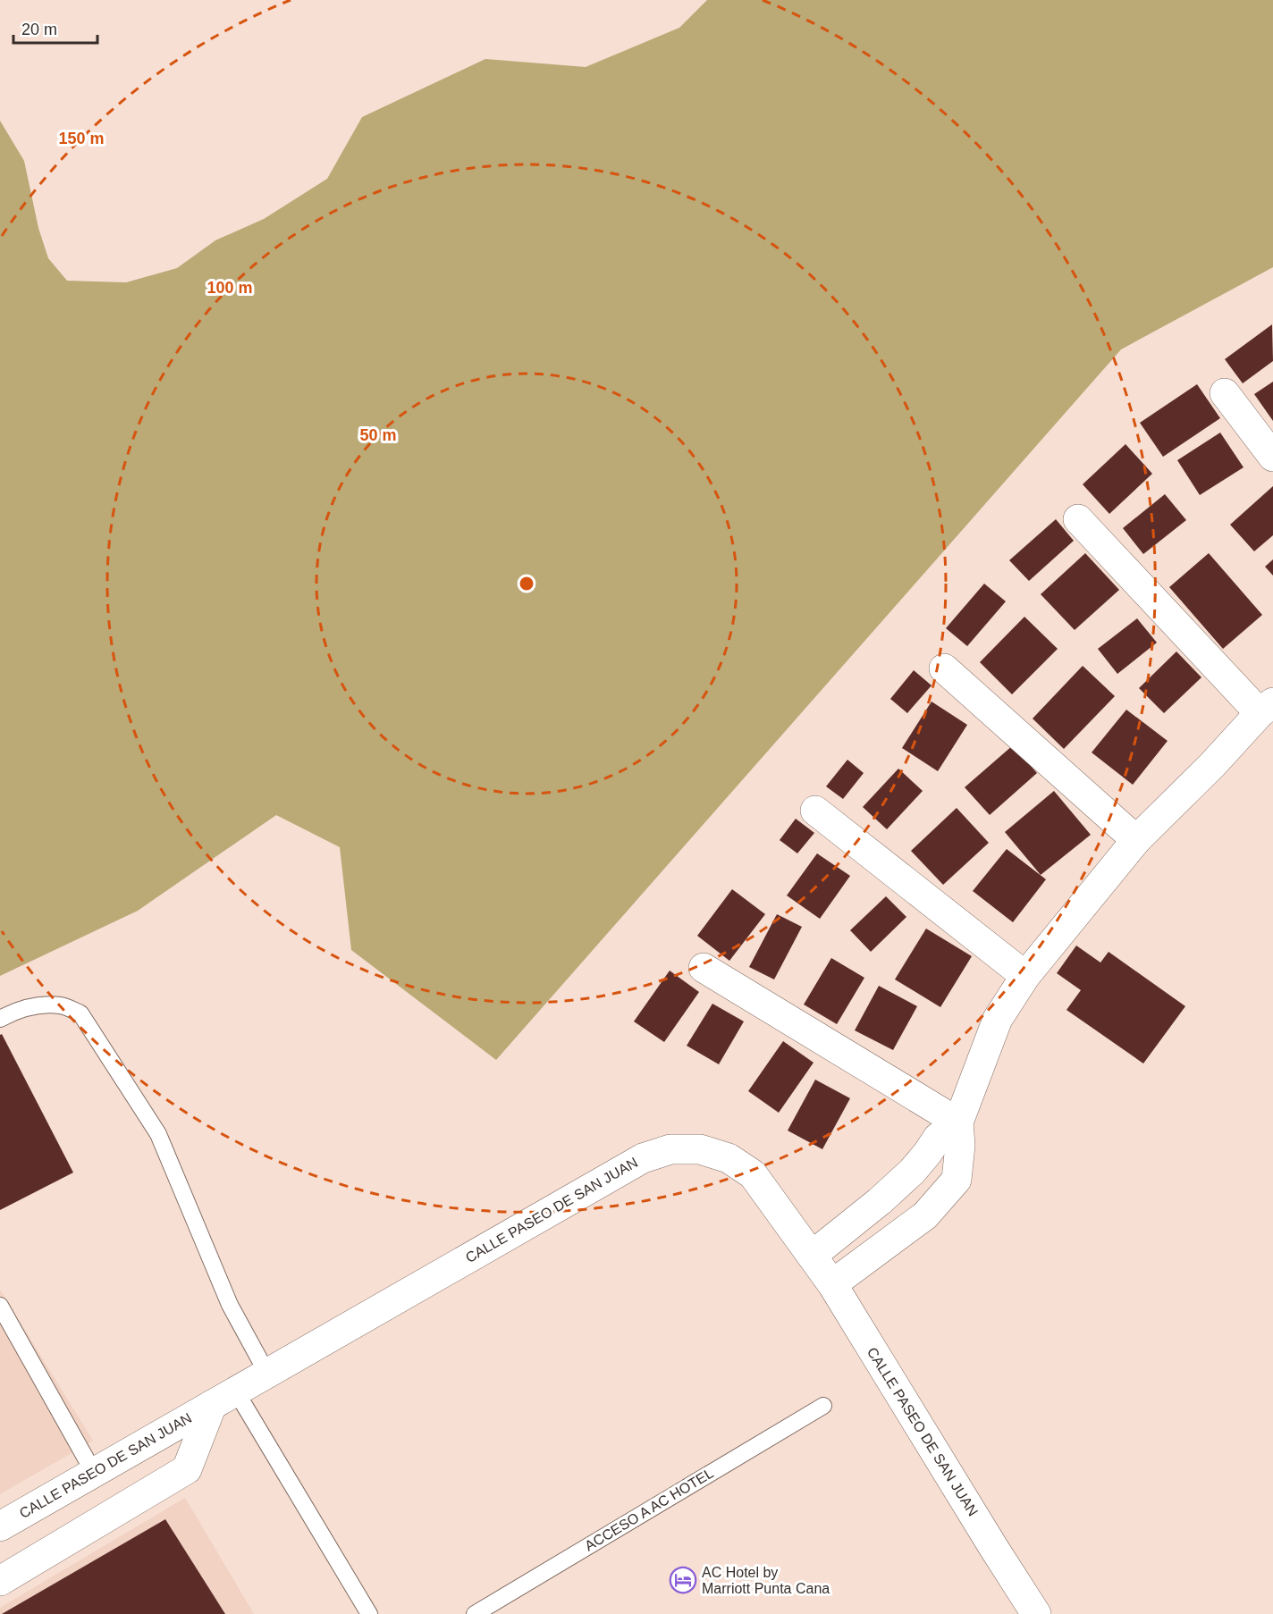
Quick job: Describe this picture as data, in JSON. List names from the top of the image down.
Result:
{
  "streets": {
    "street": ["CALLE PASEO DE SAN JUAN"],
    "lane": ["ACCESO A AC HOTEL"]
  },
  "places": {
    "hotel": ["AC Hotel by Marriott Punta Cana"]
  },
  "scale_bar": "20 m",
  "rings": ["150 m", "100 m", "50 m"]
}
